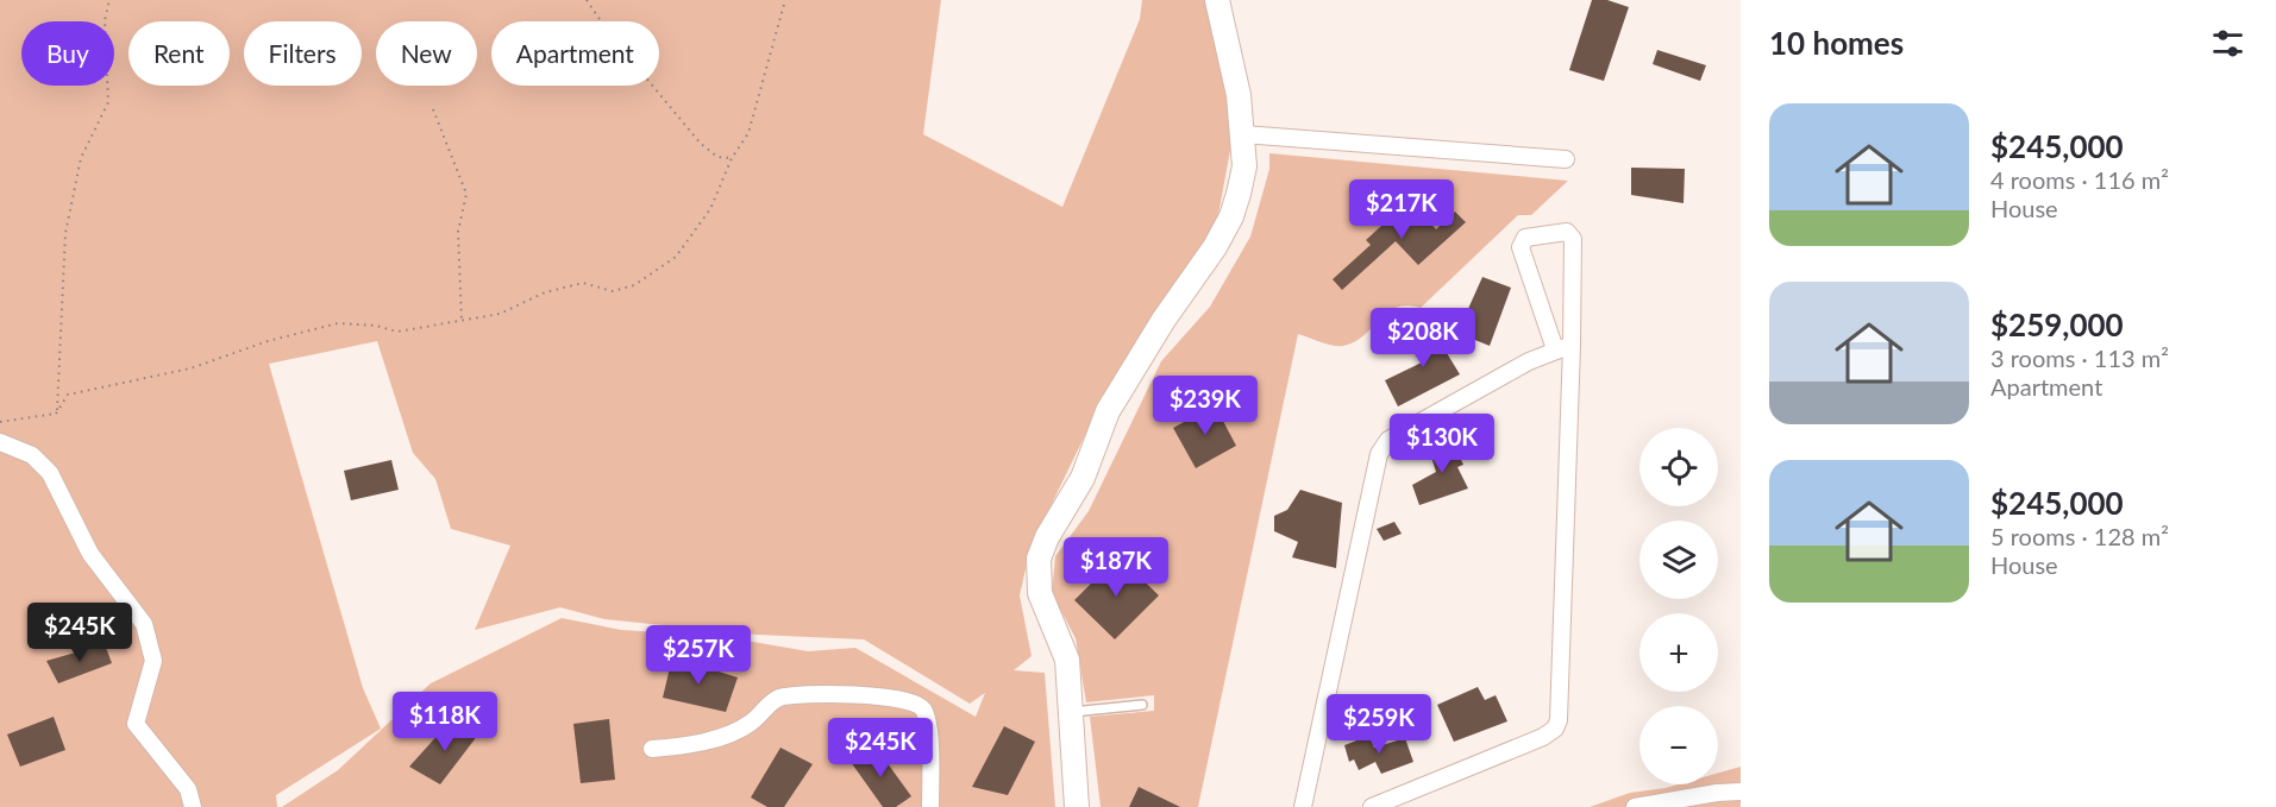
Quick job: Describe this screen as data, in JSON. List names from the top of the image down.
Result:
{
  "page": {
    "heading": "10 homes",
    "chip": [
      "Buy",
      "Rent",
      "Filters",
      "New",
      "Apartment"
    ],
    "list": [
      {
        "name": "$245,000",
        "note": "4 rooms · 116 m² · House"
      },
      {
        "name": "$259,000",
        "note": "3 rooms · 113 m² · Apartment"
      },
      {
        "name": "$245,000",
        "note": "5 rooms · 128 m² · House"
      }
    ],
    "price": [
      "$217K",
      "$208K",
      "$239K",
      "$130K",
      "$187K",
      "$245K",
      "$257K",
      "$118K",
      "$259K",
      "$245K"
    ],
    "map_buttons": ["+", "−"]
  }
}
